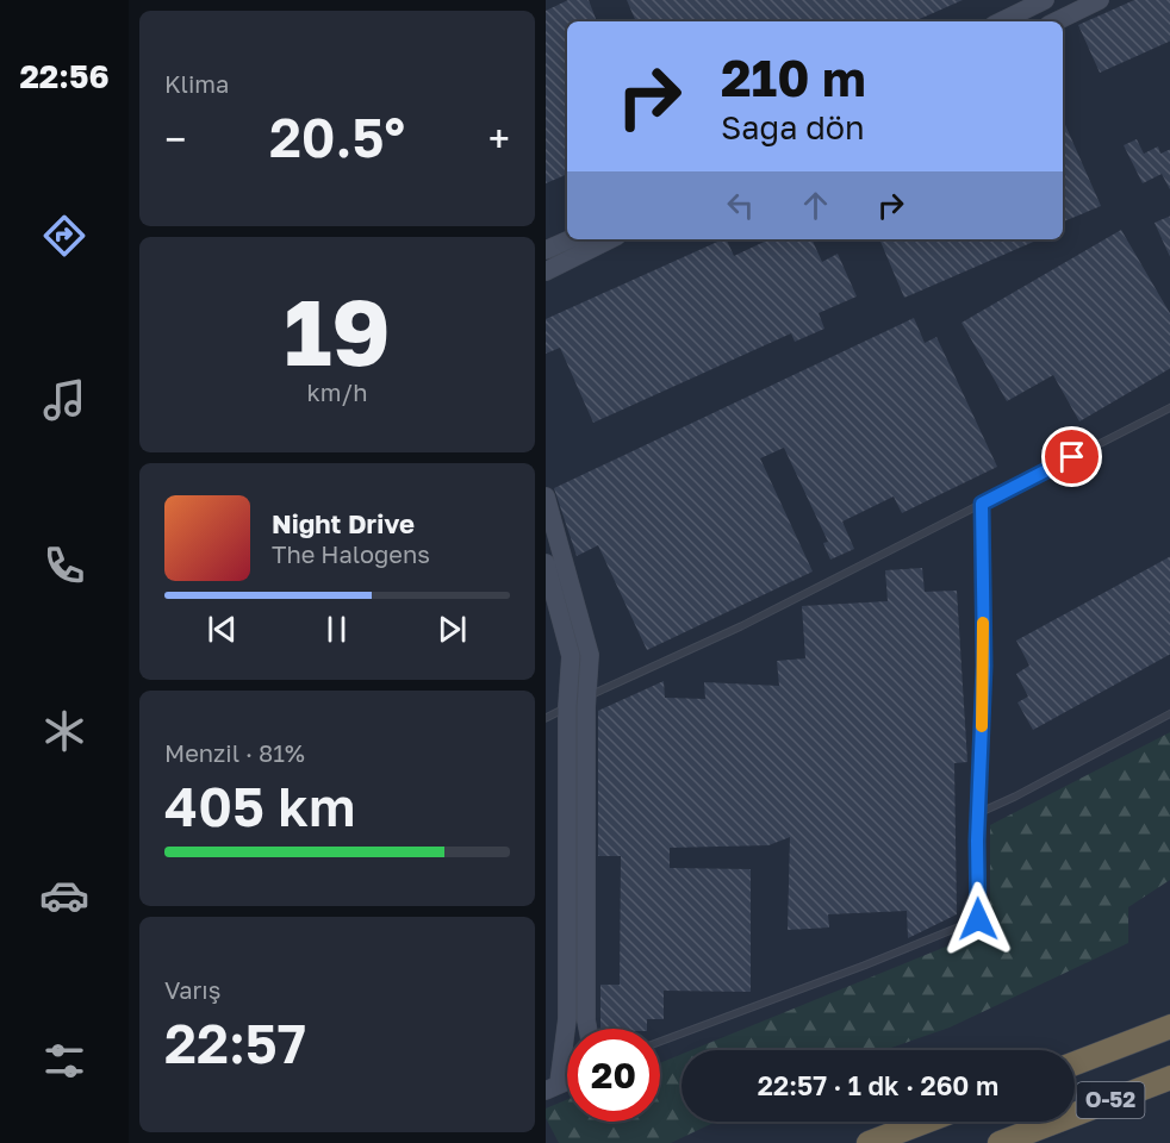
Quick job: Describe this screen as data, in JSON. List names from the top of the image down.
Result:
{
  "streets": {
    "highway": ["O-52"]
  },
  "page": {
    "tabs": "22:56",
    "tile": [
      "Klima",
      ["19", "km/h"],
      ["Menzil · 81%", "405 km"],
      ["Varış", "22:57"]
    ],
    "turn": ["210 m", "Sağa dön"],
    "heat": ["−", "20.5°", "+"],
    "song": ["Night Drive", "The Halogens"],
    "limit": "20",
    "trip": "22:57 · 1 dk · 260 m"
  }
}
